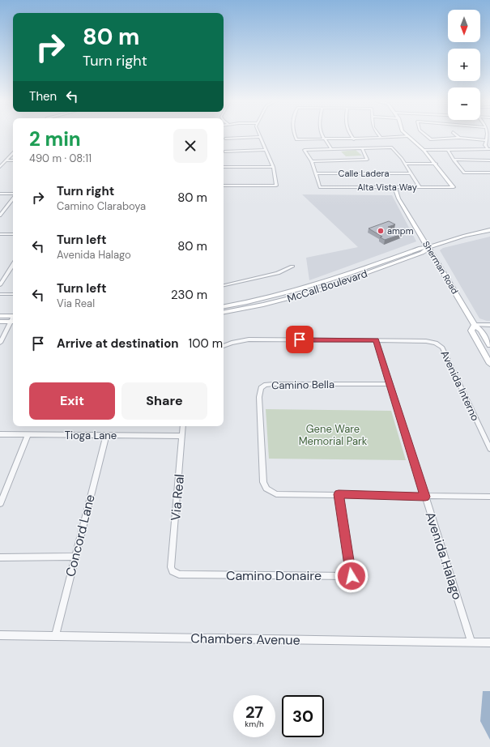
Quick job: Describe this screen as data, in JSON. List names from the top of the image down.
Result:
{
  "streets": {
    "street": [
      "Calle Ladera",
      "Alta Vista Way",
      "Sherman Road",
      "McCall Boulevard",
      "Camino Bella",
      "Avenida Interno",
      "Tioga Lane",
      "Via Real",
      "Concord Lane",
      "Avenida Halago",
      "Camino Donaire",
      "Chambers Avenue"
    ]
  },
  "crossings": [
    ["Calle Ladera", "Alta Vista Way"],
    ["Alta Vista Way", "Sherman Road"],
    ["Sherman Road", "McCall Boulevard"],
    ["Camino Bella", "Avenida Halago"],
    ["Camino Bella", "Camino Donaire"],
    ["Avenida Interno", "Avenida Halago"],
    ["Tioga Lane", "Via Real"],
    ["Tioga Lane", "Concord Lane"],
    ["Via Real", "Camino Donaire"],
    ["Concord Lane", "Chambers Avenue"],
    ["Avenida Halago", "Chambers Avenue"]
  ],
  "parks": ["Gene Ware Memorial Park"],
  "places": ["ampm"],
  "north": "bottom",
  "page": {
    "map_buttons": ["+", "−"],
    "turn": ["80 m", "Turn right"],
    "then": "Then",
    "heading": ["2 min", "490 m · 08:11"],
    "list": [
      {
        "name": "Turn right",
        "note": "Camino Claraboya",
        "value": "80 m"
      },
      {
        "name": "Turn left",
        "note": "Avenida Halago",
        "value": "80 m"
      },
      {
        "name": "Turn left",
        "note": "Via Real",
        "value": "230 m"
      },
      {
        "name": "Arrive at destination",
        "value": "100 m"
      }
    ],
    "buttons": ["Exit", "Share"],
    "speed": "27 km/h",
    "limit": "30"
  }
}
